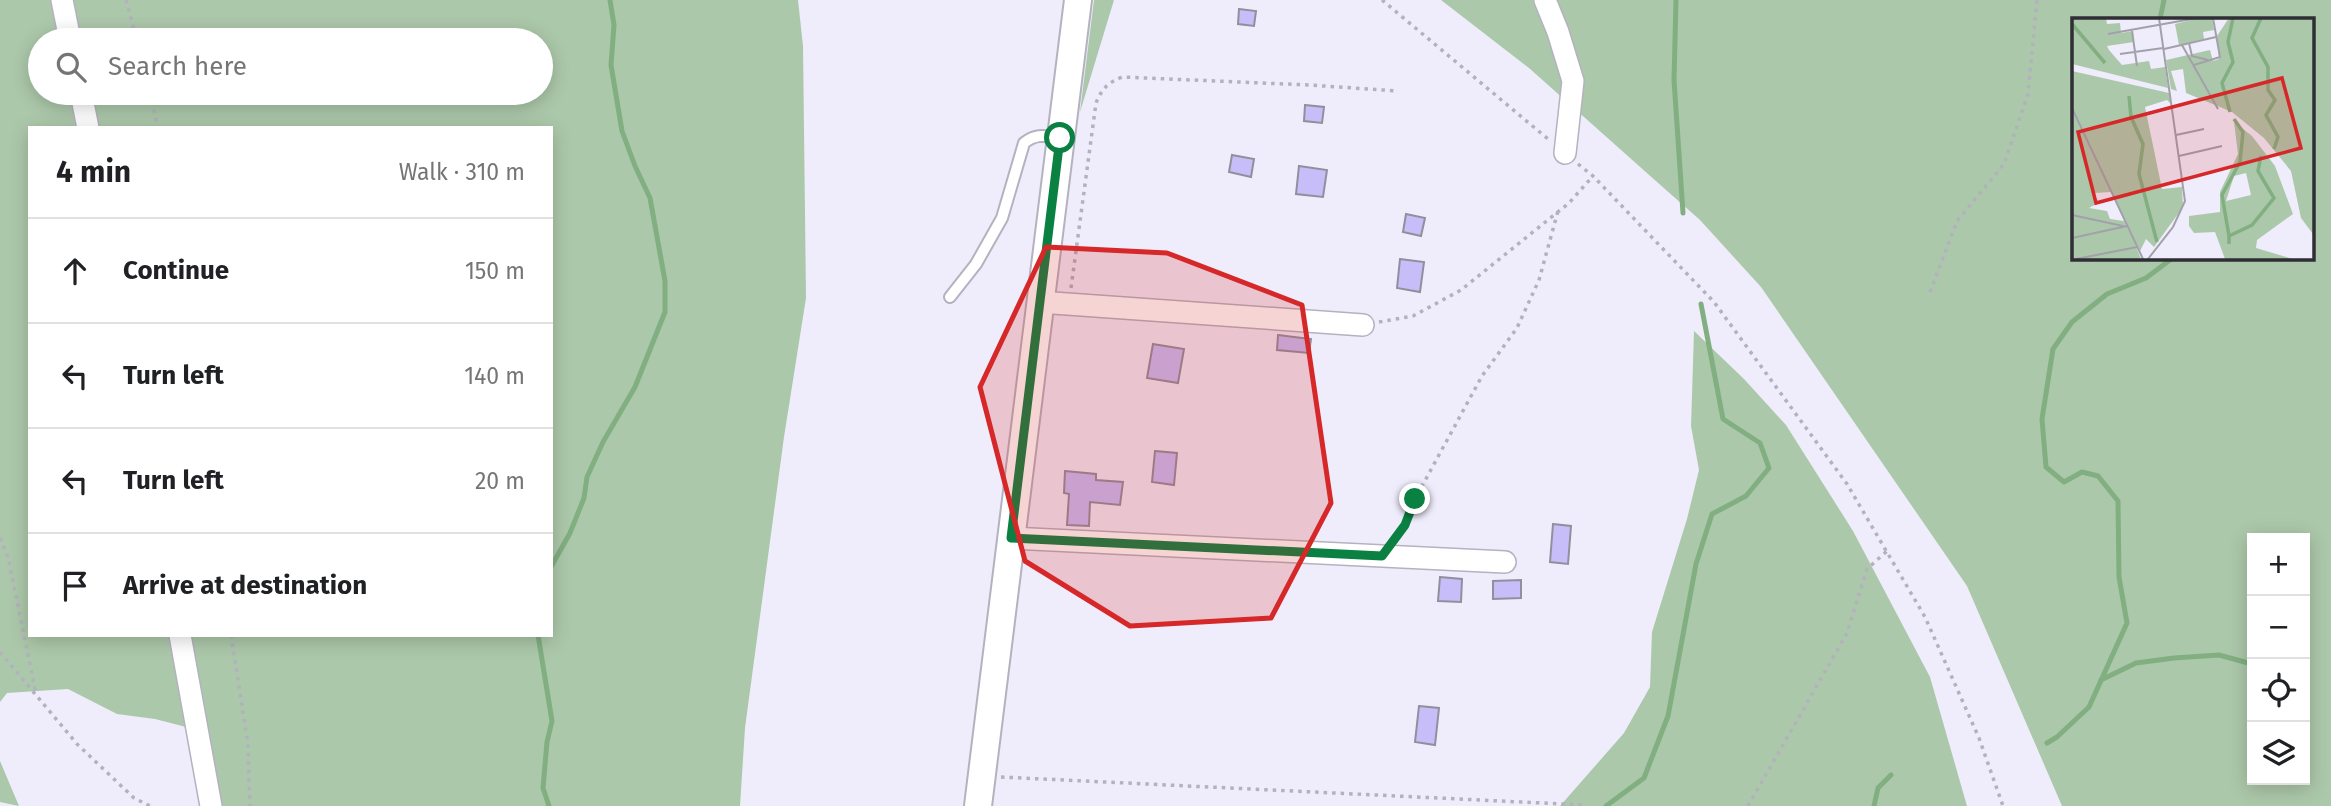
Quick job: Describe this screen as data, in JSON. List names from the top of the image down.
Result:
{
  "page": {
    "search": "Search here",
    "heading": ["4 min", "Walk · 310 m"],
    "list": [
      ["Continue", "150 m"],
      ["Turn left", "140 m"],
      ["Turn left", "20 m"],
      "Arrive at destination"
    ],
    "map_buttons": ["+", "−"]
  }
}
